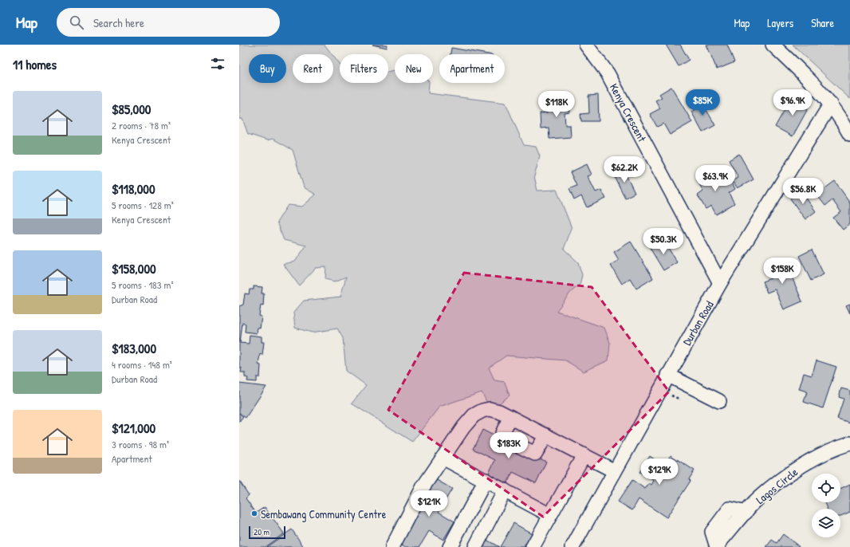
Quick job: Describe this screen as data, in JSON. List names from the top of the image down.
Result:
{
  "streets": {
    "street": ["Kenya Crescent", "Durban Road", "Lagos Circle"]
  },
  "crossings": [
    ["Kenya Crescent", "Durban Road"]
  ],
  "places": ["Sembawang Community Centre"],
  "scale_bar": "20 m",
  "page": {
    "header": "Map",
    "search": "Search here",
    "nav": ["Map", "Layers", "Share"],
    "heading": "11 homes",
    "chip": [
      "Buy",
      "Rent",
      "Filters",
      "New",
      "Apartment"
    ],
    "list": [
      {
        "name": "$85,000",
        "note": "2 rooms · 78 m² · Kenya Crescent"
      },
      {
        "name": "$118,000",
        "note": "5 rooms · 128 m² · Kenya Crescent"
      },
      {
        "name": "$158,000",
        "note": "5 rooms · 183 m² · Durban Road"
      },
      {
        "name": "$183,000",
        "note": "4 rooms · 148 m² · Durban Road"
      },
      {
        "name": "$121,000",
        "note": "3 rooms · 98 m² · Apartment"
      }
    ],
    "price": [
      "$85K",
      "$96.9K",
      "$118K",
      "$62.2K",
      "$63.9K",
      "$56.8K",
      "$50.3K",
      "$158K",
      "$183K",
      "$129K",
      "$121K"
    ],
    "scale": "20 m"
  }
}
